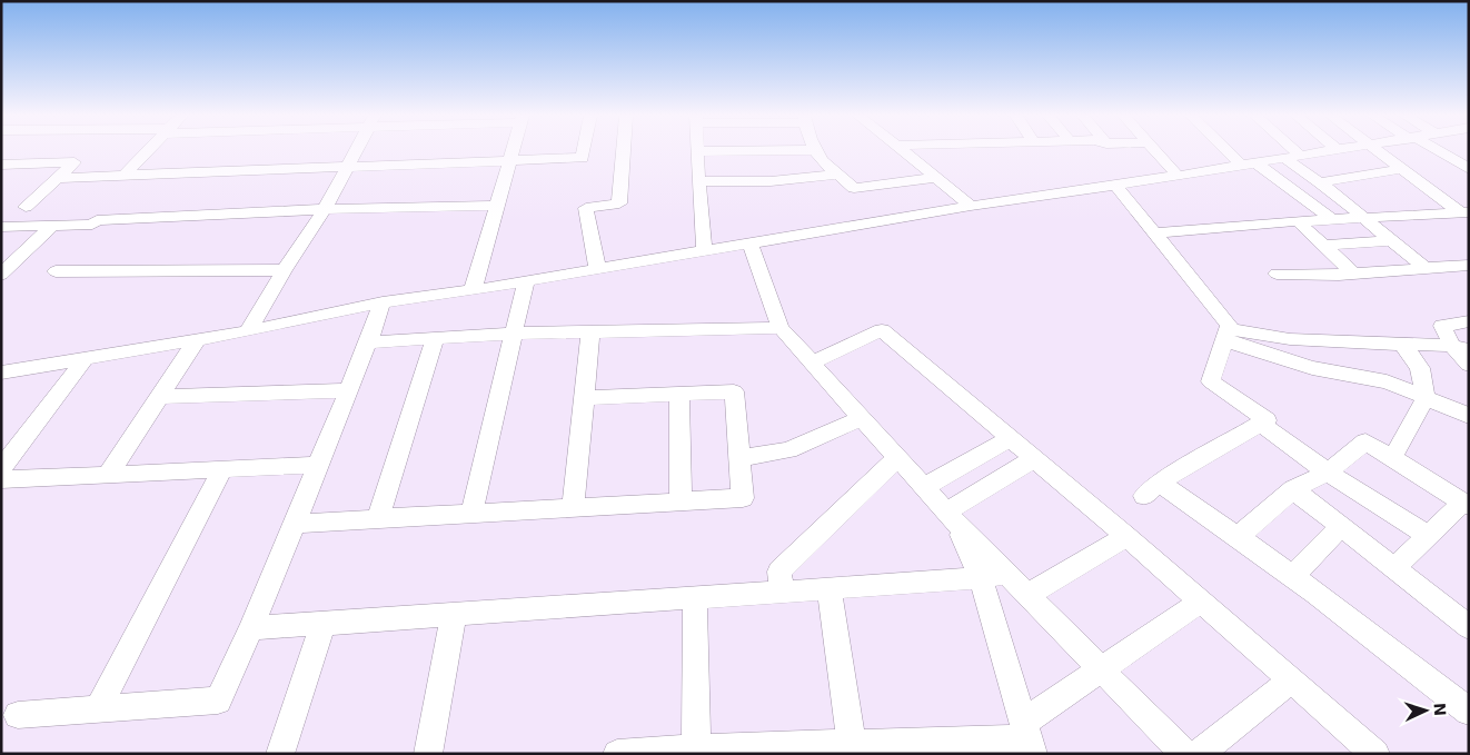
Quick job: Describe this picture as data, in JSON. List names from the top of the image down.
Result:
{
  "north": "right"
}
